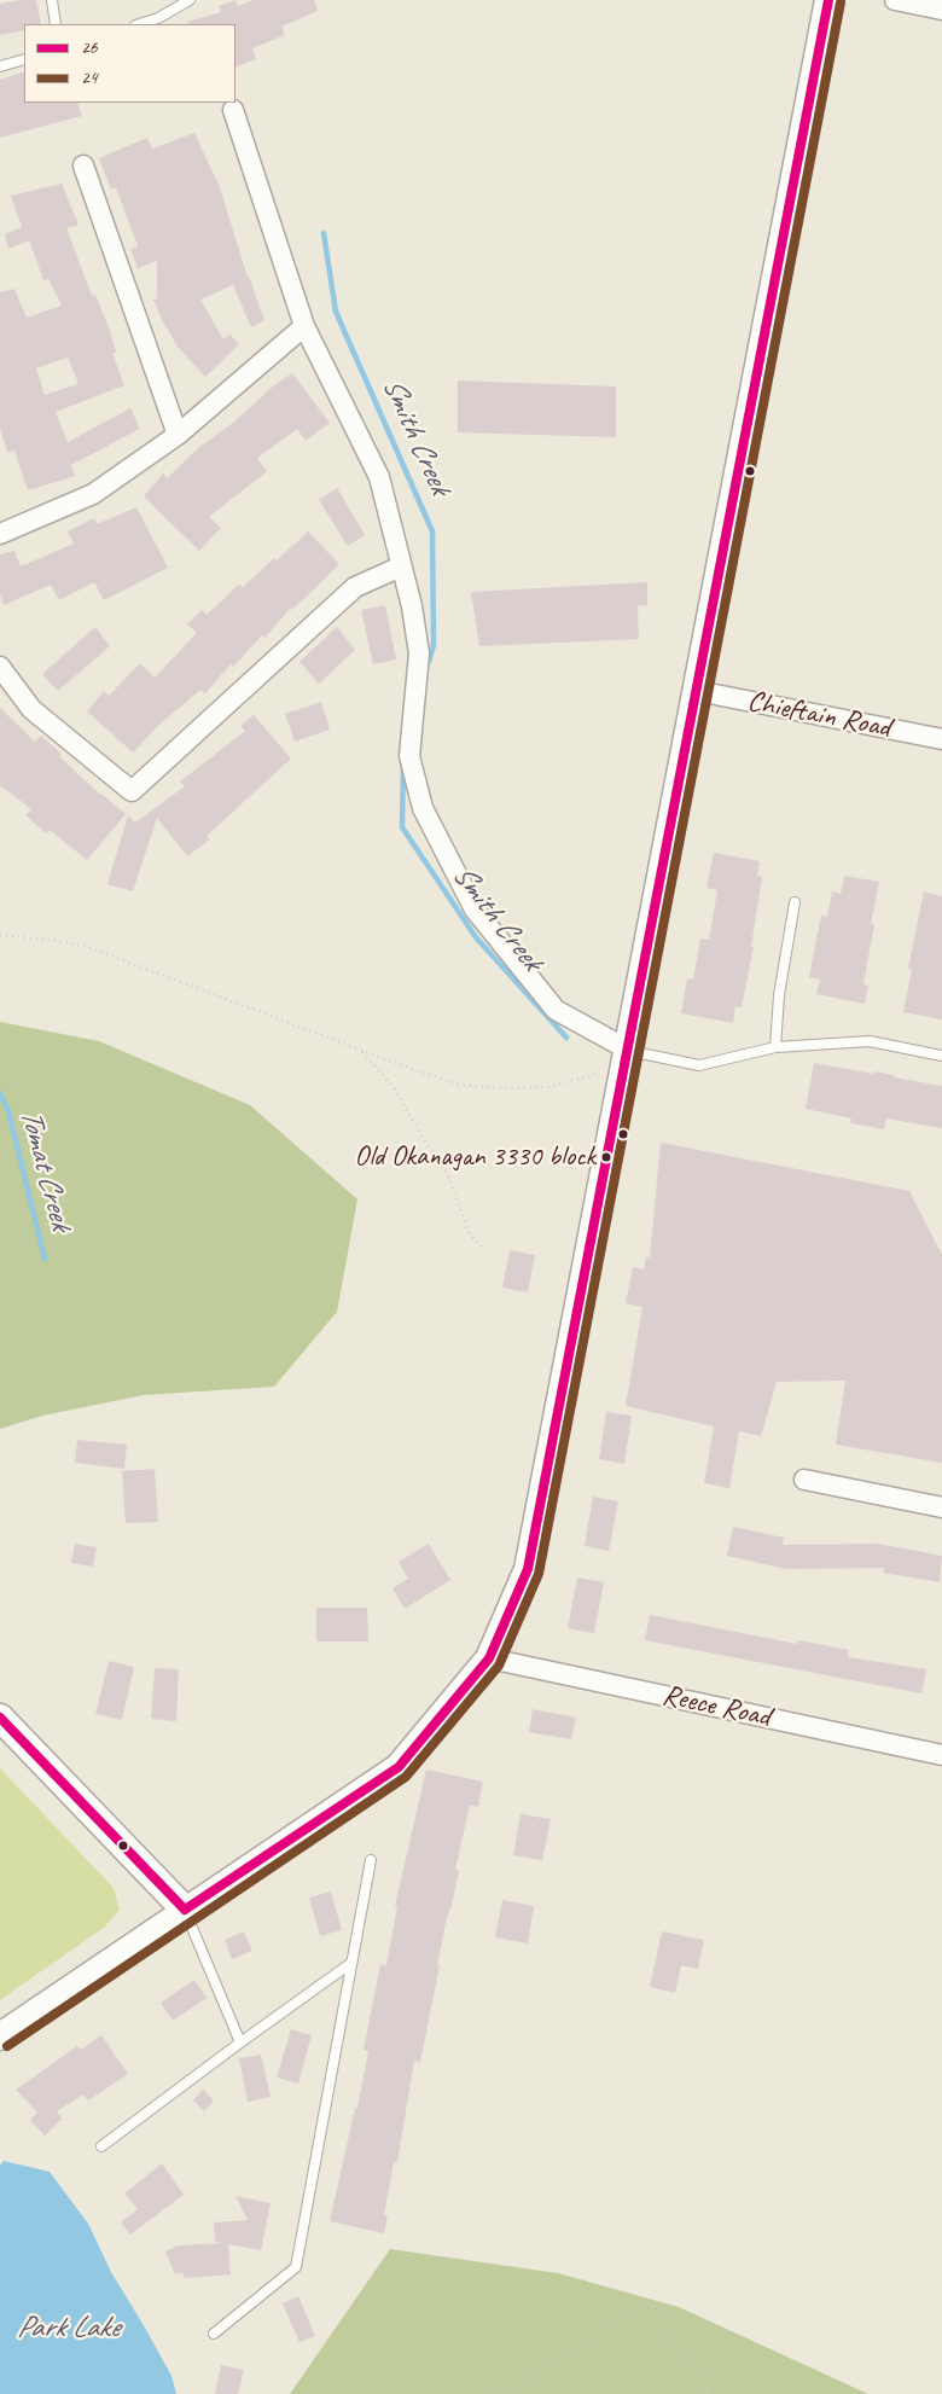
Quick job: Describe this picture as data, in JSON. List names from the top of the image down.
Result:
{
  "streets": {
    "street": ["Chieftain Road", "Reece Road"]
  },
  "water": ["Smith Creek", "Tomat Creek", "Park Lake"],
  "places": ["Old Okanagan 3330 block"],
  "lines": ["transit line 26", "transit line 24"],
  "legend": ["26", "24"]
}
